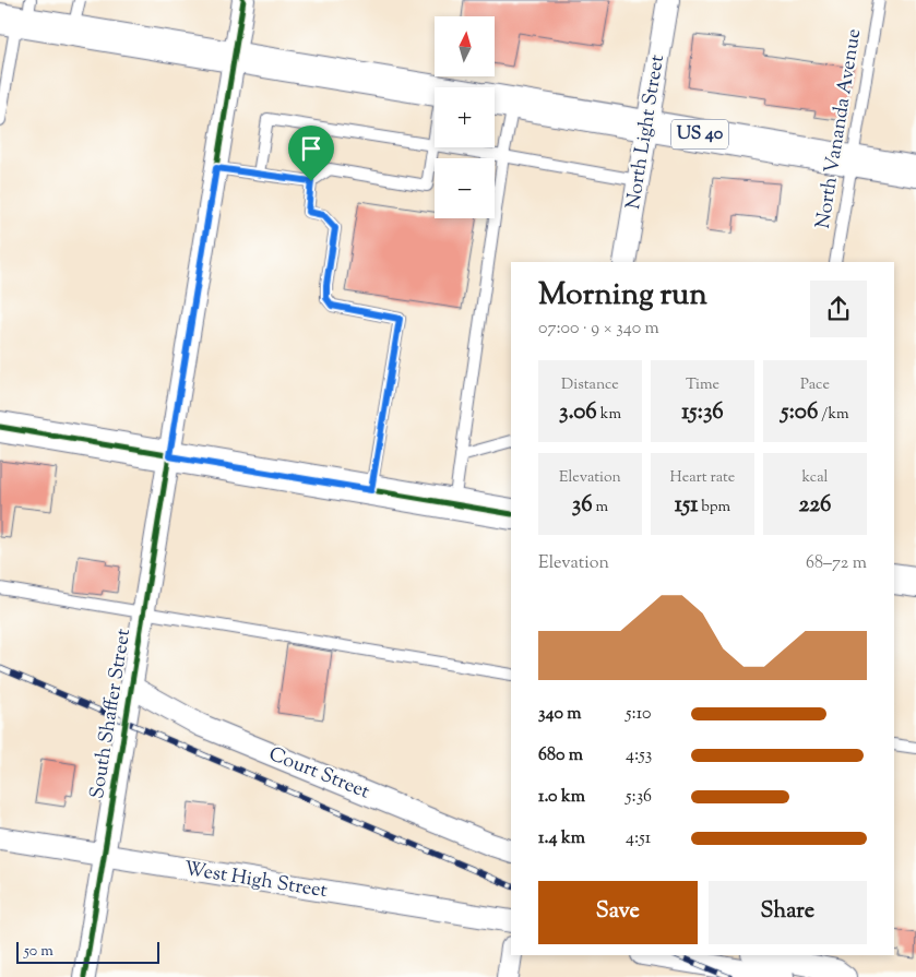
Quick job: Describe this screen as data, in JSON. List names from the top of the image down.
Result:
{
  "streets": {
    "main road": ["US 40"],
    "street": [
      "North Light Street",
      "South Shaffer Street",
      "Court Street",
      "West High Street"
    ],
    "lane": ["North Vananda Avenue"]
  },
  "crossings": [
    ["North Vananda Avenue", "US 40"],
    ["North Light Street", "US 40"],
    ["South Shaffer Street", "Court Street"],
    ["South Shaffer Street", "West High Street"]
  ],
  "scale_bar": "50 m",
  "north": "top",
  "page": {
    "map_buttons": ["+", "−"],
    "heading": ["Morning run", "07:00 · 9 × 340 m"],
    "stats": [
      ["Distance", "3.06 km"],
      ["Time", "15:36"],
      ["Pace", "5:06 /km"],
      ["Elevation", "36 m"],
      ["Heart rate", "151 bpm"],
      ["kcal", "226"]
    ],
    "chart": ["Elevation", "68–72 m"],
    "list": [
      {
        "name": "340 m",
        "note": "5:10"
      },
      {
        "name": "680 m",
        "note": "4:53"
      },
      {
        "name": "1.0 km",
        "note": "5:36"
      },
      {
        "name": "1.4 km",
        "note": "4:51"
      }
    ],
    "buttons": ["Save", "Share"],
    "scale": "50 m"
  }
}
